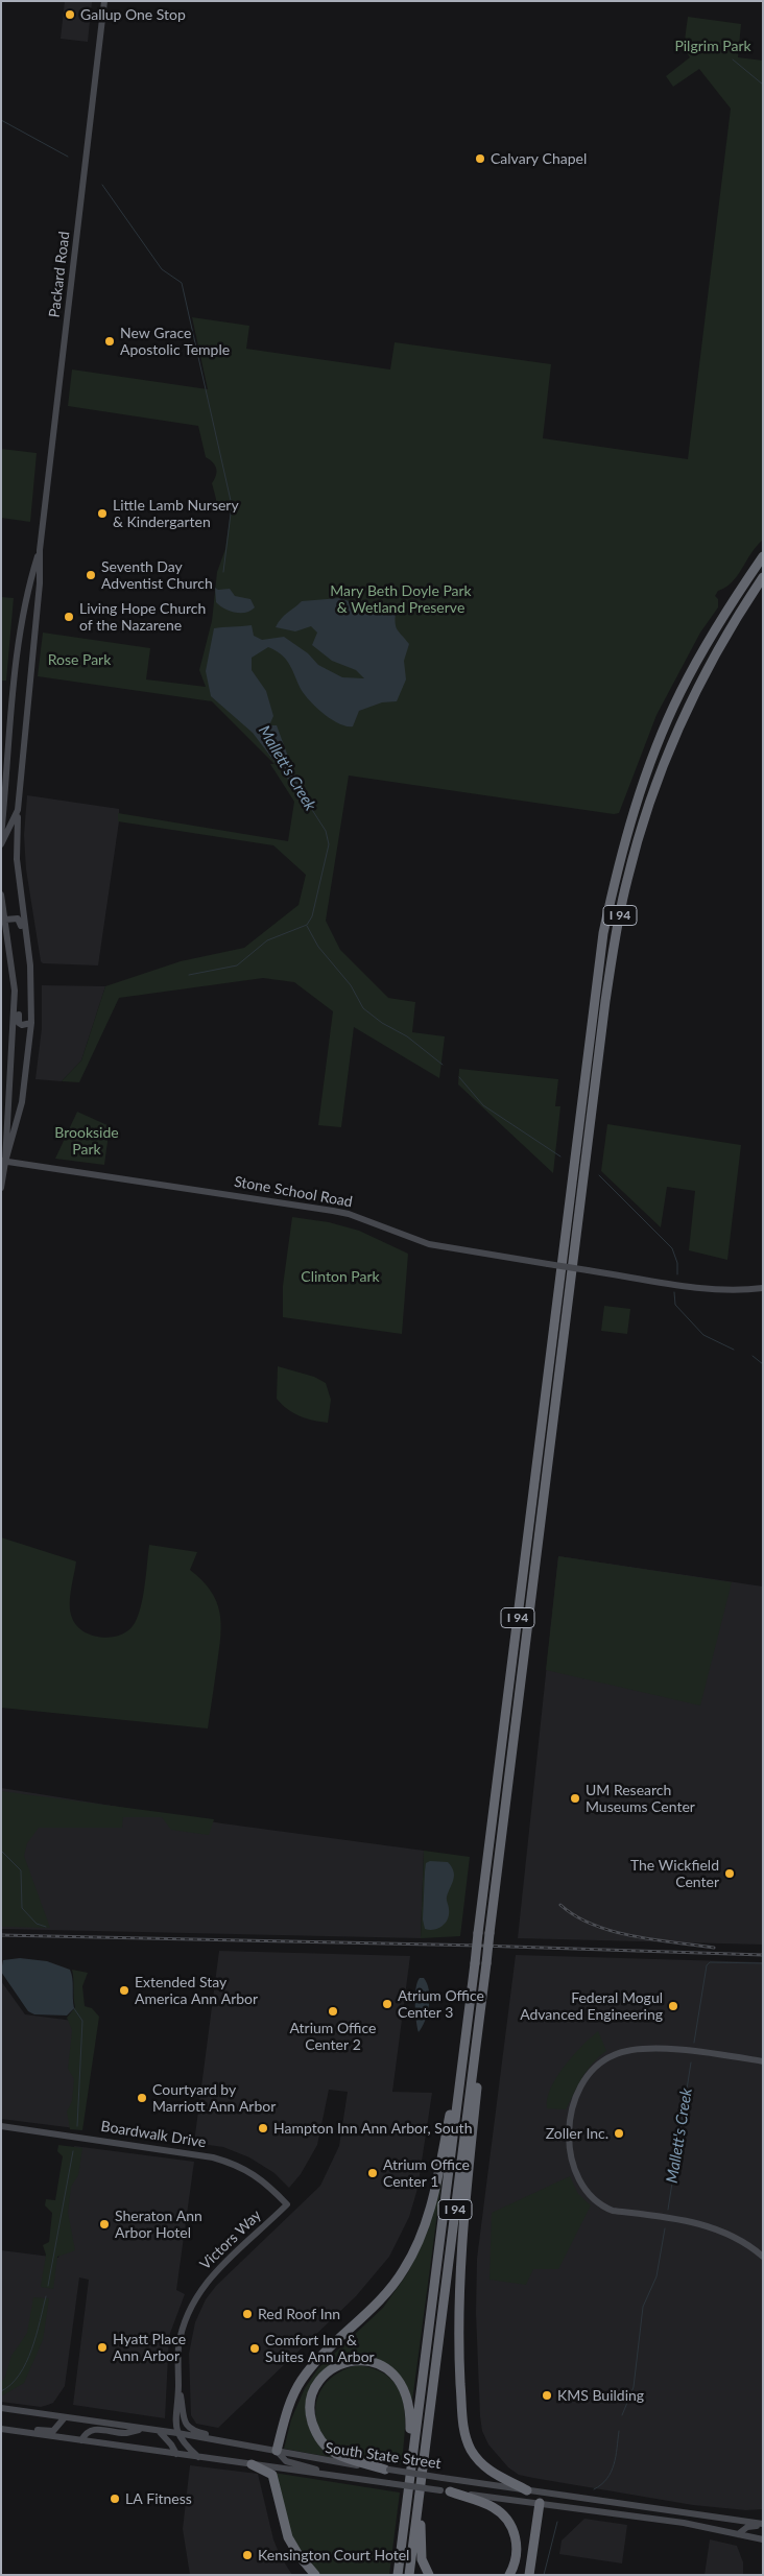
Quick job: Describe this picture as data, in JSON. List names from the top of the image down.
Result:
{
  "streets": {
    "highway": ["I 94"],
    "main road": [
      "Packard Road",
      "Stone School Road",
      "Boardwalk Drive",
      "Victors Way",
      "South State Street"
    ]
  },
  "crossings": [
    ["Boardwalk Drive", "Victors Way"],
    ["Victors Way", "South State Street"]
  ],
  "water": ["Mallett's Creek"],
  "parks": [
    "Pilgrim Park",
    "Mary Beth Doyle Park & Wetland Preserve",
    "Rose Park",
    "Brookside Park",
    "Clinton Park"
  ],
  "places": [
    "Gallup One Stop",
    "Calvary Chapel",
    "New Grace Apostolic Temple",
    "Little Lamb Nursery & Kindergarten",
    "Seventh Day Adventist Church",
    "Living Hope Church of the Nazarene",
    "UM Research Museums Center",
    "The Wickfield Center",
    "Extended Stay America Ann Arbor",
    "Atrium Office Center 3",
    "Federal Mogul Advanced Engineering",
    "Atrium Office Center 2",
    "Courtyard by Marriott Ann Arbor",
    "Hampton Inn Ann Arbor, South",
    "Zoller Inc.",
    "Atrium Office Center 1",
    "Sheraton Ann Arbor Hotel",
    "Red Roof Inn",
    "Hyatt Place Ann Arbor",
    "Comfort Inn & Suites Ann Arbor",
    "KMS Building",
    "LA Fitness",
    "Kensington Court Hotel"
  ]
}
